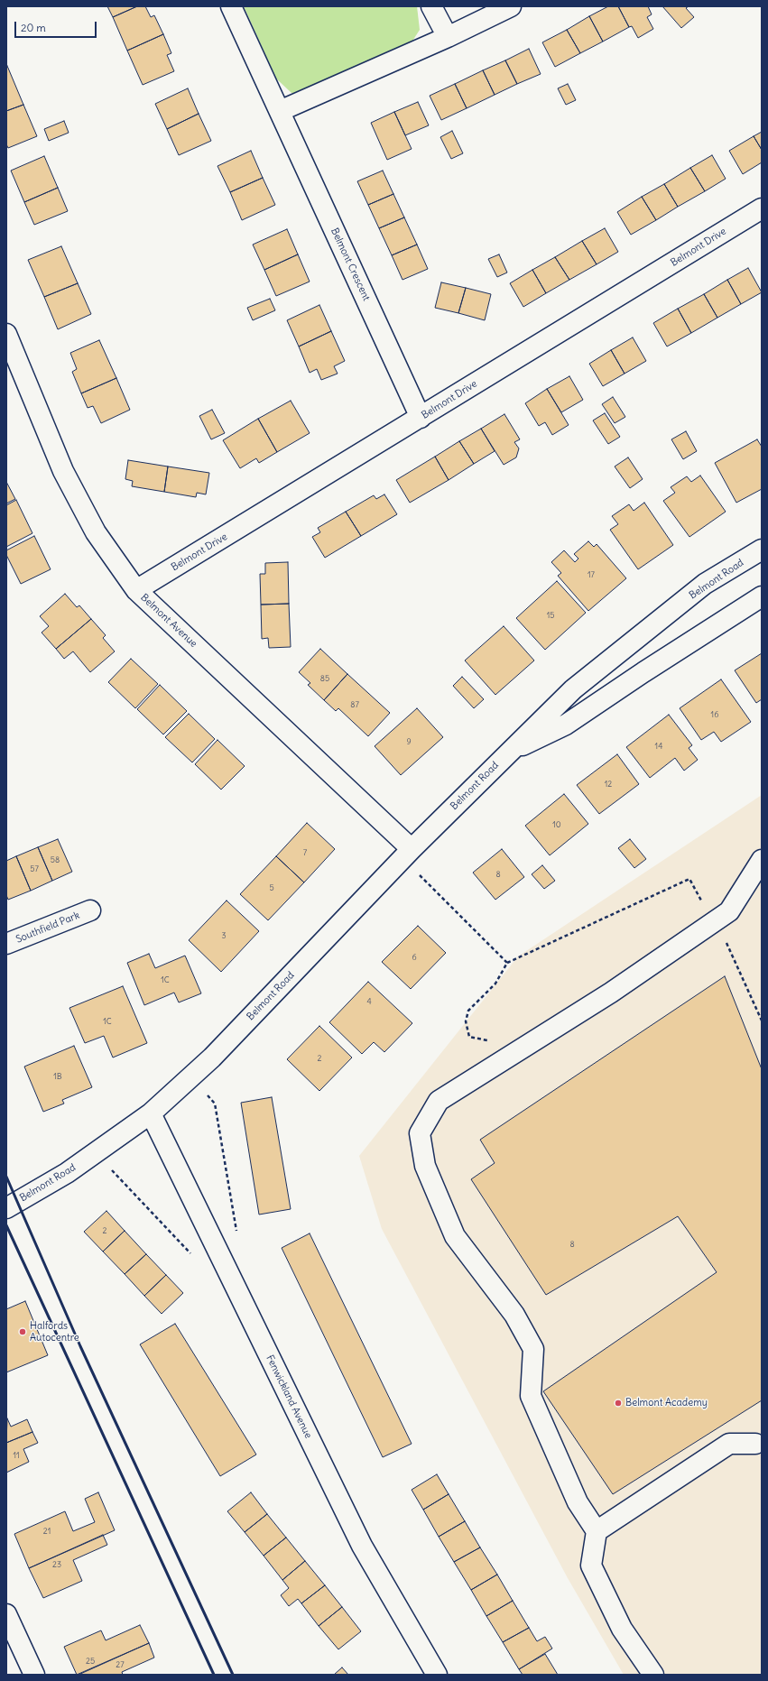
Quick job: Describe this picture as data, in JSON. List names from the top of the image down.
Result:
{
  "streets": {
    "street": [
      "Belmont Drive",
      "Belmont Crescent",
      "Belmont Road",
      "Belmont Avenue",
      "Southfield Park",
      "Fenwickland Avenue"
    ]
  },
  "crossings": [
    ["Belmont Drive", "Belmont Crescent"],
    ["Belmont Drive", "Belmont Avenue"],
    ["Belmont Road", "Belmont Avenue"],
    ["Belmont Road", "Fenwickland Avenue"]
  ],
  "places": ["Halfords Autocentre", "Belmont Academy"],
  "house_numbers": [
    "17",
    "15",
    "85",
    "87",
    "16",
    "9",
    "14",
    "12",
    "10",
    "7",
    "58",
    "57",
    "8",
    "5",
    "3",
    "6",
    "1C",
    "4",
    "1C",
    "2",
    "1B",
    "2",
    "8",
    "11",
    "21",
    "23",
    "25",
    "27"
  ],
  "scale_bar": "20 m"
}
